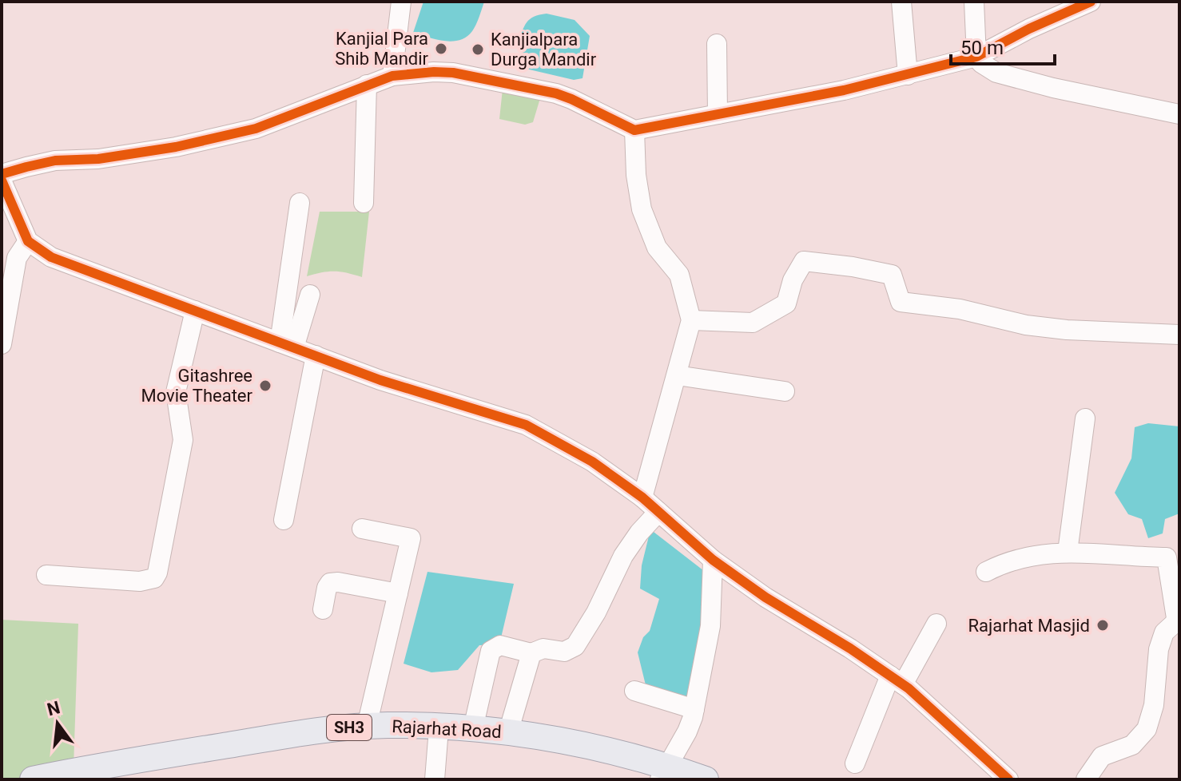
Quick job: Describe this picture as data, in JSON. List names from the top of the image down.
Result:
{
  "streets": {
    "main road": ["SH3", "Rajarhat Road"]
  },
  "places": [
    "Kanjial Para Shib Mandir",
    "Kanjialpara Durga Mandir",
    "Gitashree Movie Theater",
    "Rajarhat Masjid"
  ],
  "scale_bar": "50 m",
  "north": "top"
}
